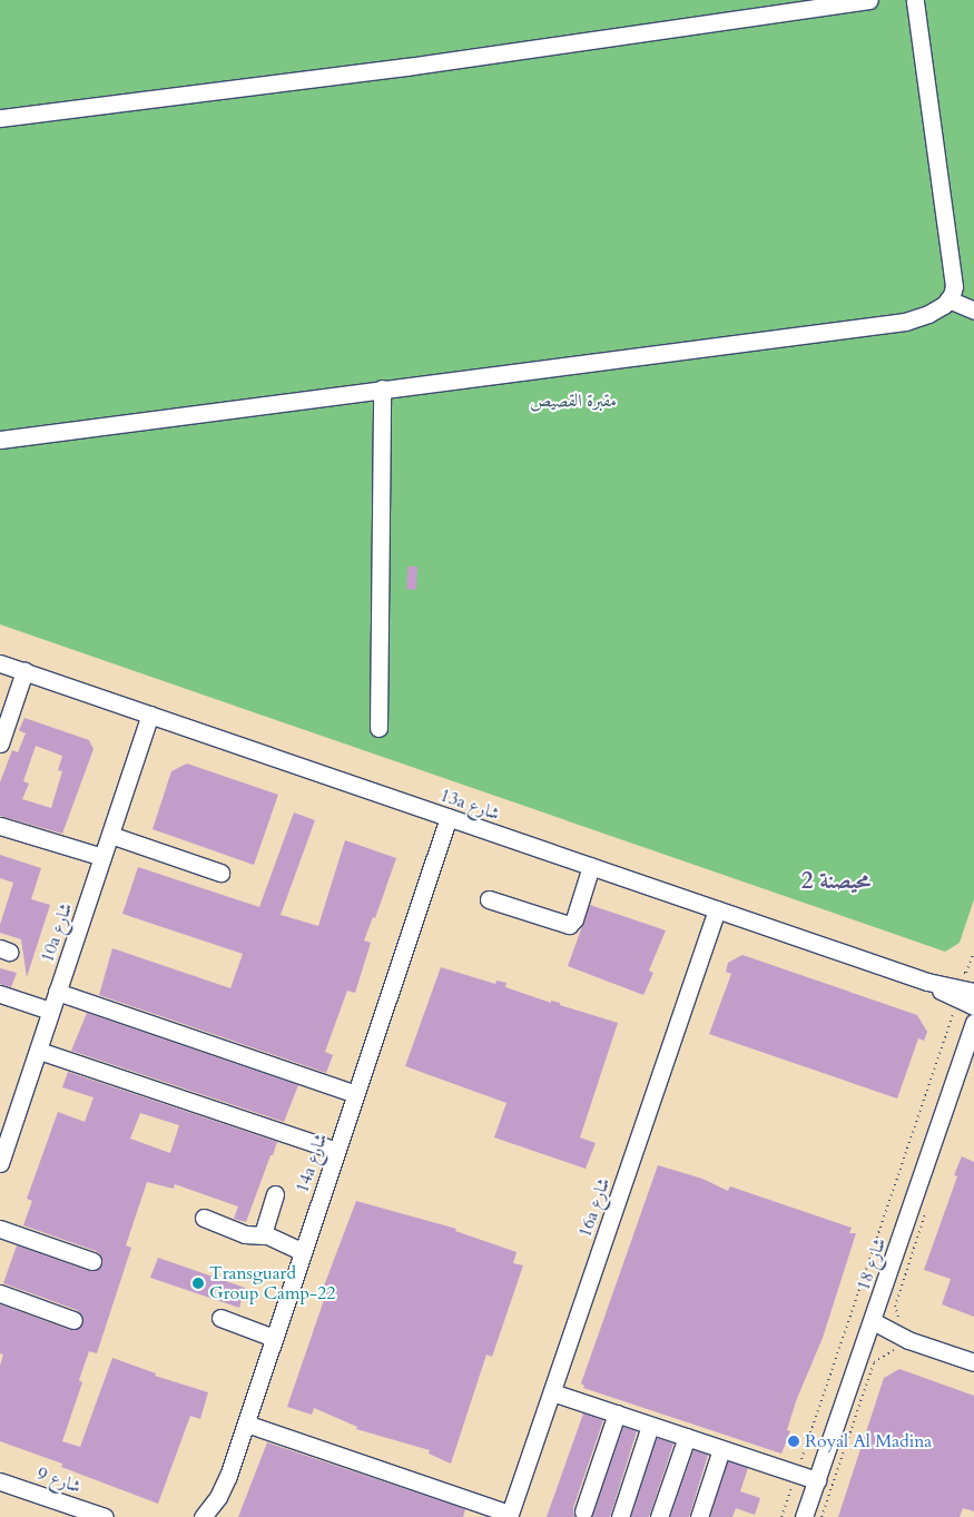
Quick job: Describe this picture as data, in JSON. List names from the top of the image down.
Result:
{
  "streets": {
    "street": [
      "13a شارع",
      "10a شارع",
      "14a شارع",
      "16a شارع",
      "شارع 18",
      "شارع 9"
    ]
  },
  "crossings": [
    ["13a شارع", "10a شارع"],
    ["13a شارع", "14a شارع"],
    ["13a شارع", "16a شارع"]
  ],
  "districts": ["محيصنة 2"],
  "parks": ["مقبرة القصيص"],
  "places": ["Transguard Group Camp-22", "Royal Al Madina"]
}
